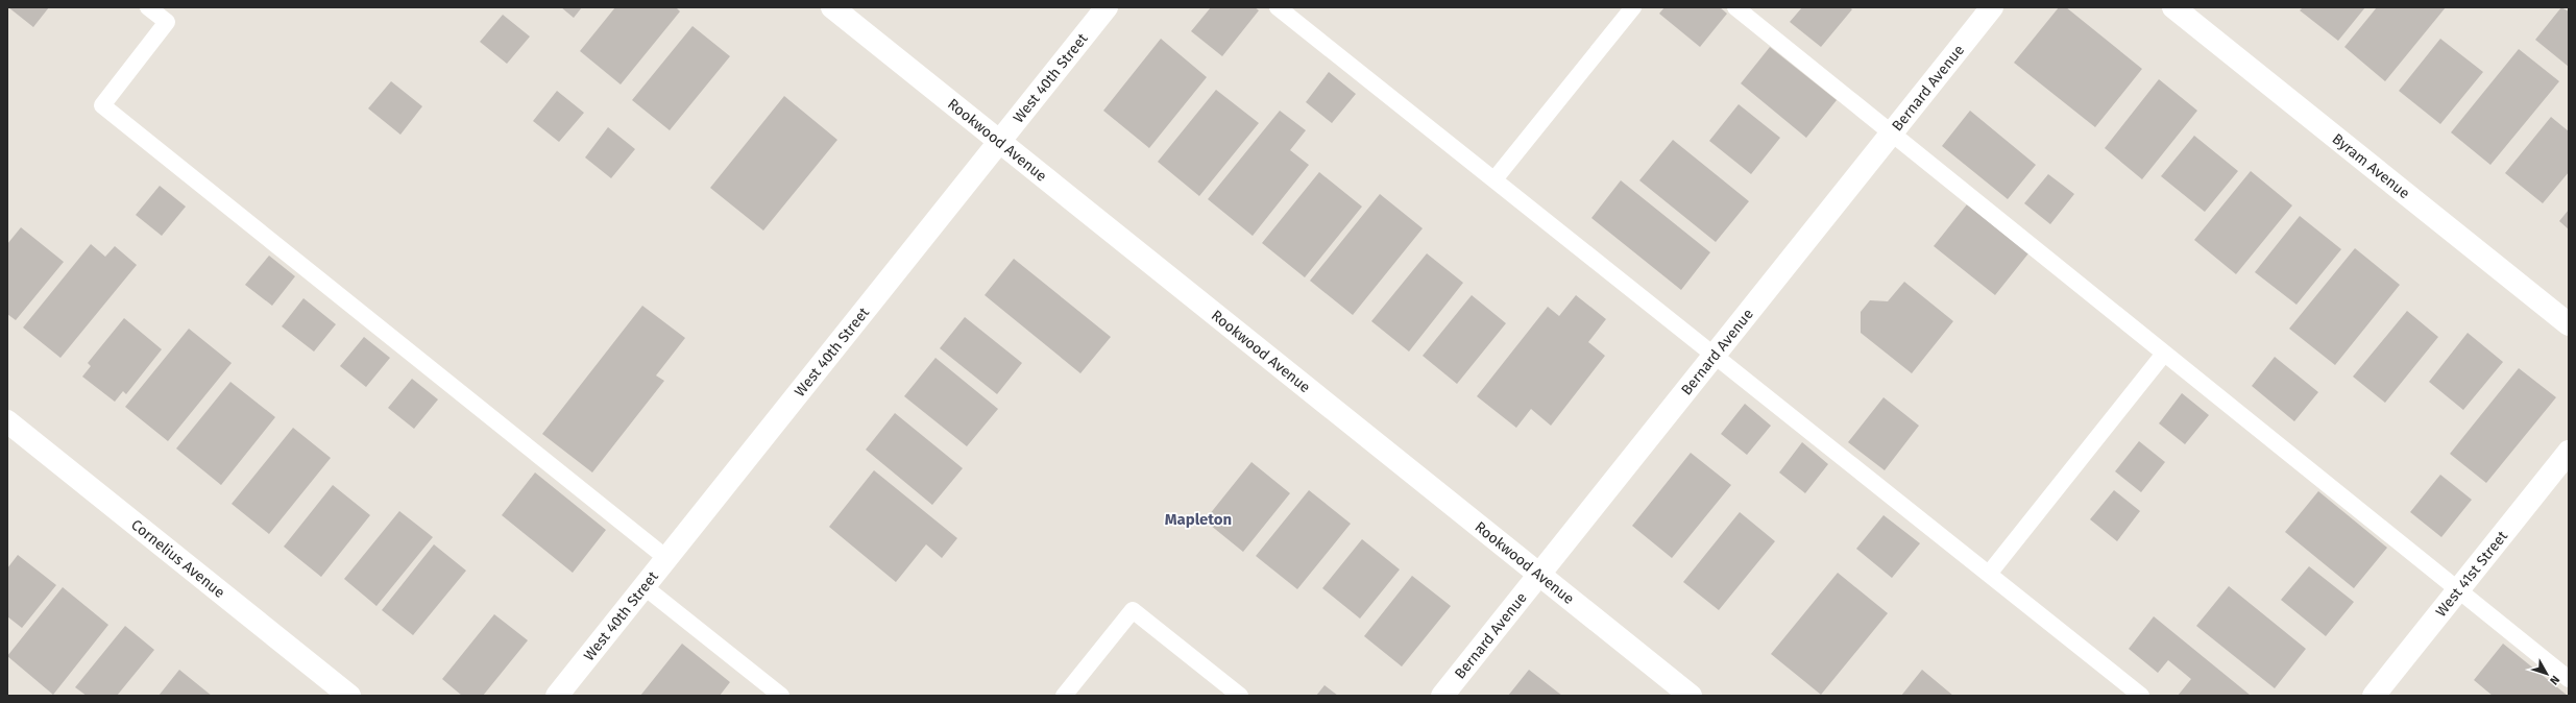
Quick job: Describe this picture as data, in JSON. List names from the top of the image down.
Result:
{
  "streets": {
    "street": [
      "West 40th Street",
      "Bernard Avenue",
      "Rookwood Avenue",
      "Byram Avenue",
      "Cornelius Avenue",
      "West 41st Street"
    ]
  },
  "crossings": [
    ["West 40th Street", "Rookwood Avenue"],
    ["Bernard Avenue", "Rookwood Avenue"]
  ],
  "districts": ["Mapleton"],
  "north": "bottom right"
}
